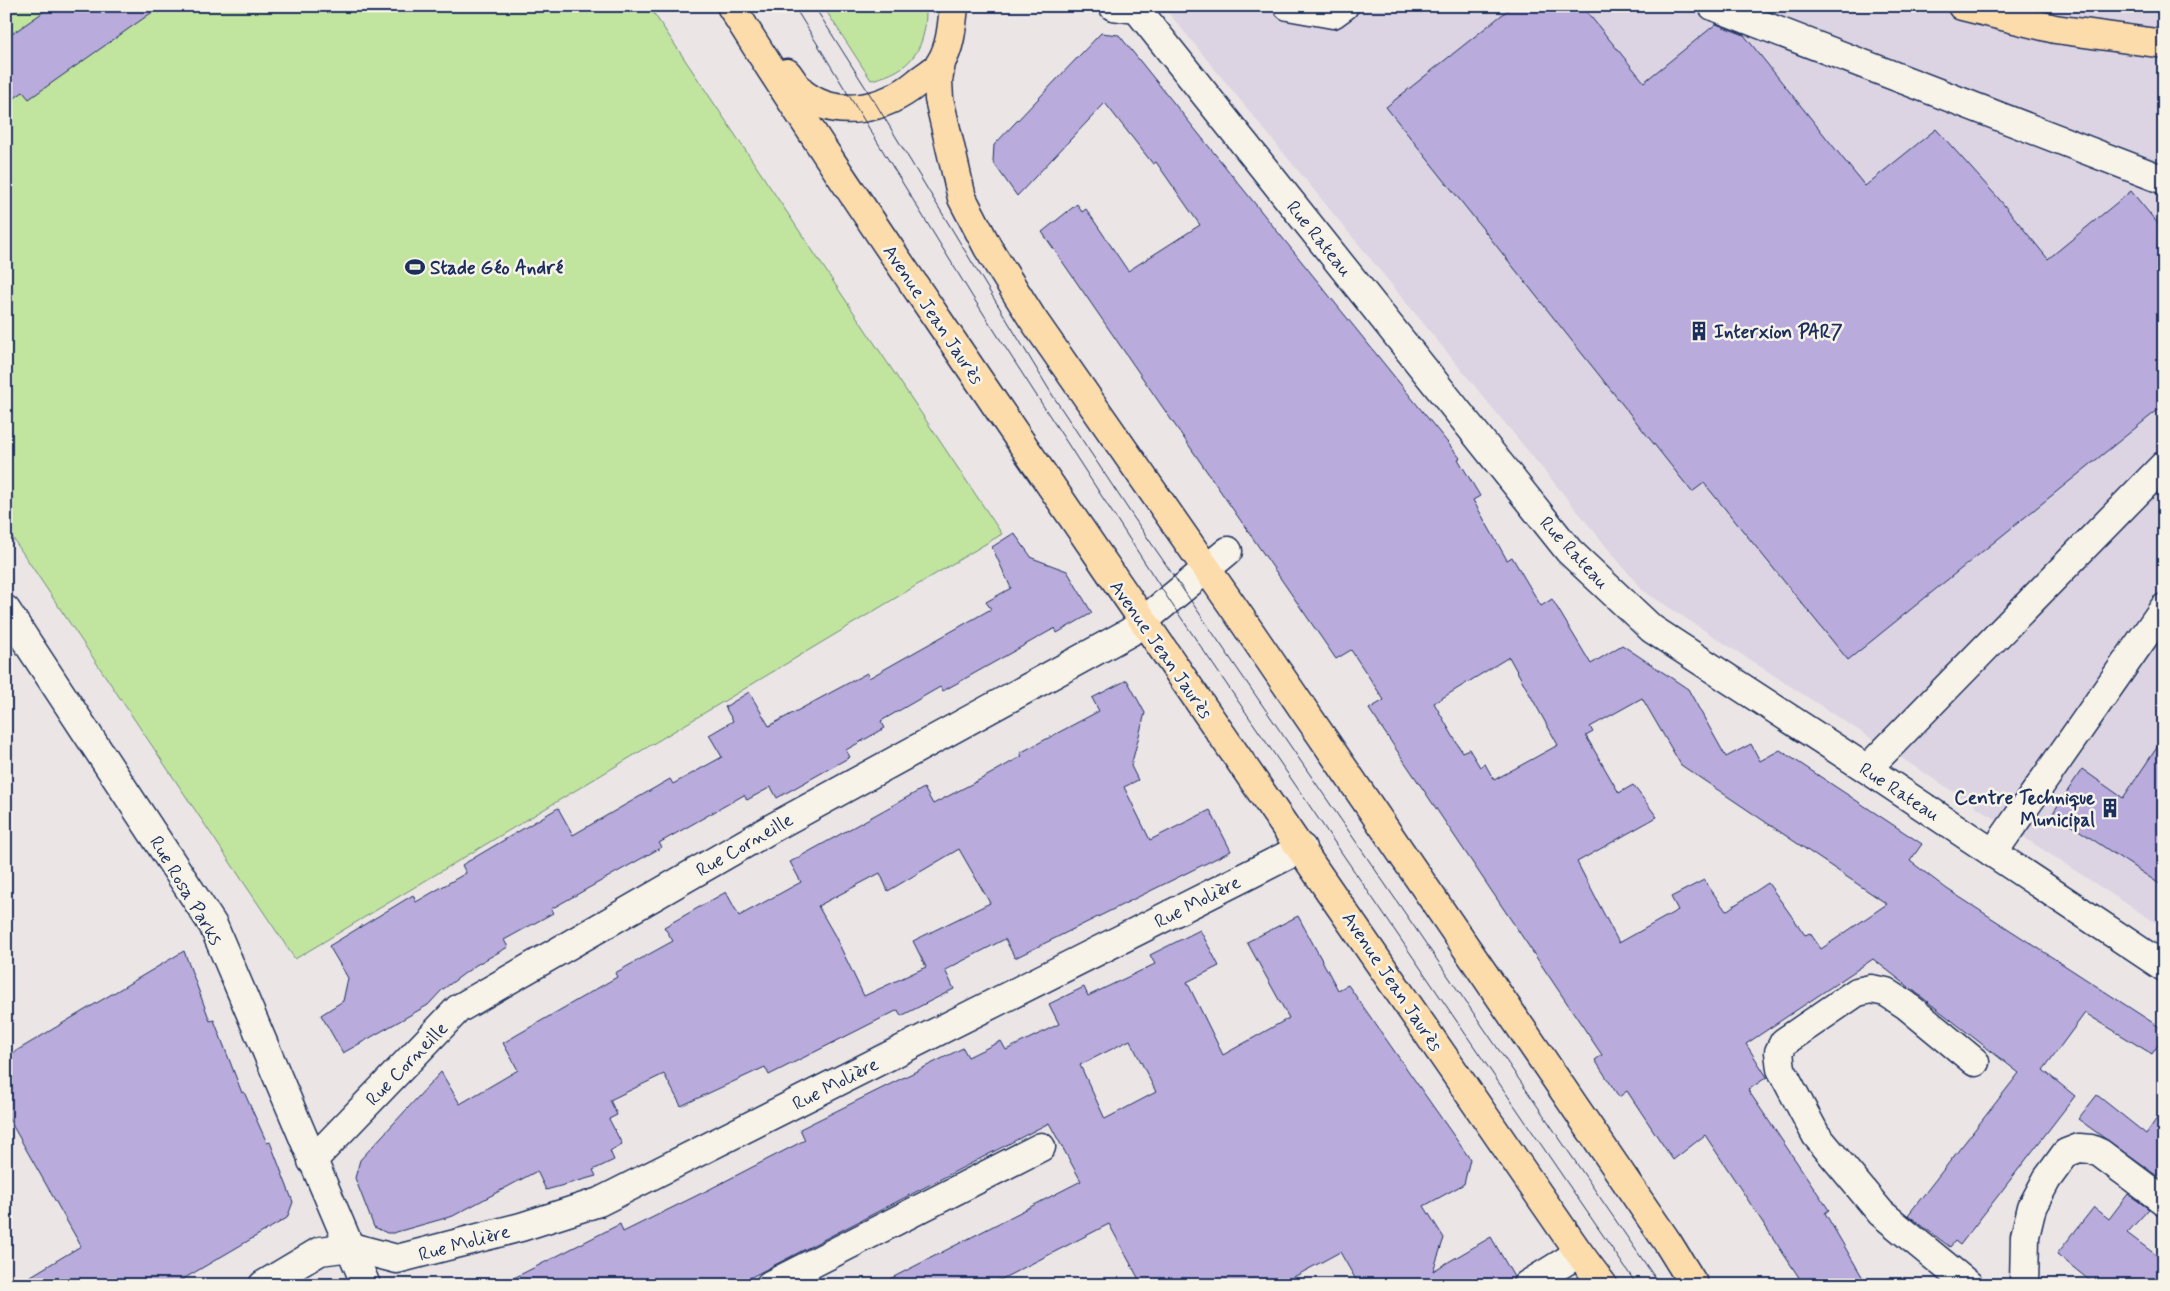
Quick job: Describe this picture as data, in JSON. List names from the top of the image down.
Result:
{
  "streets": {
    "main road": ["Avenue Jean Jaurès"],
    "street": [
      "Rue Rateau",
      "Rue Corneille",
      "Rue Rosa Parks",
      "Rue Molière"
    ]
  },
  "crossings": [
    ["Avenue Jean Jaurès", "Rue Corneille"],
    ["Avenue Jean Jaurès", "Rue Molière"],
    ["Rue Corneille", "Rue Rosa Parks"],
    ["Rue Rosa Parks", "Rue Molière"]
  ],
  "places": {
    "sports": ["Stade Géo André"],
    "building": ["Interxion PAR7", "Centre Technique Municipal"]
  }
}
